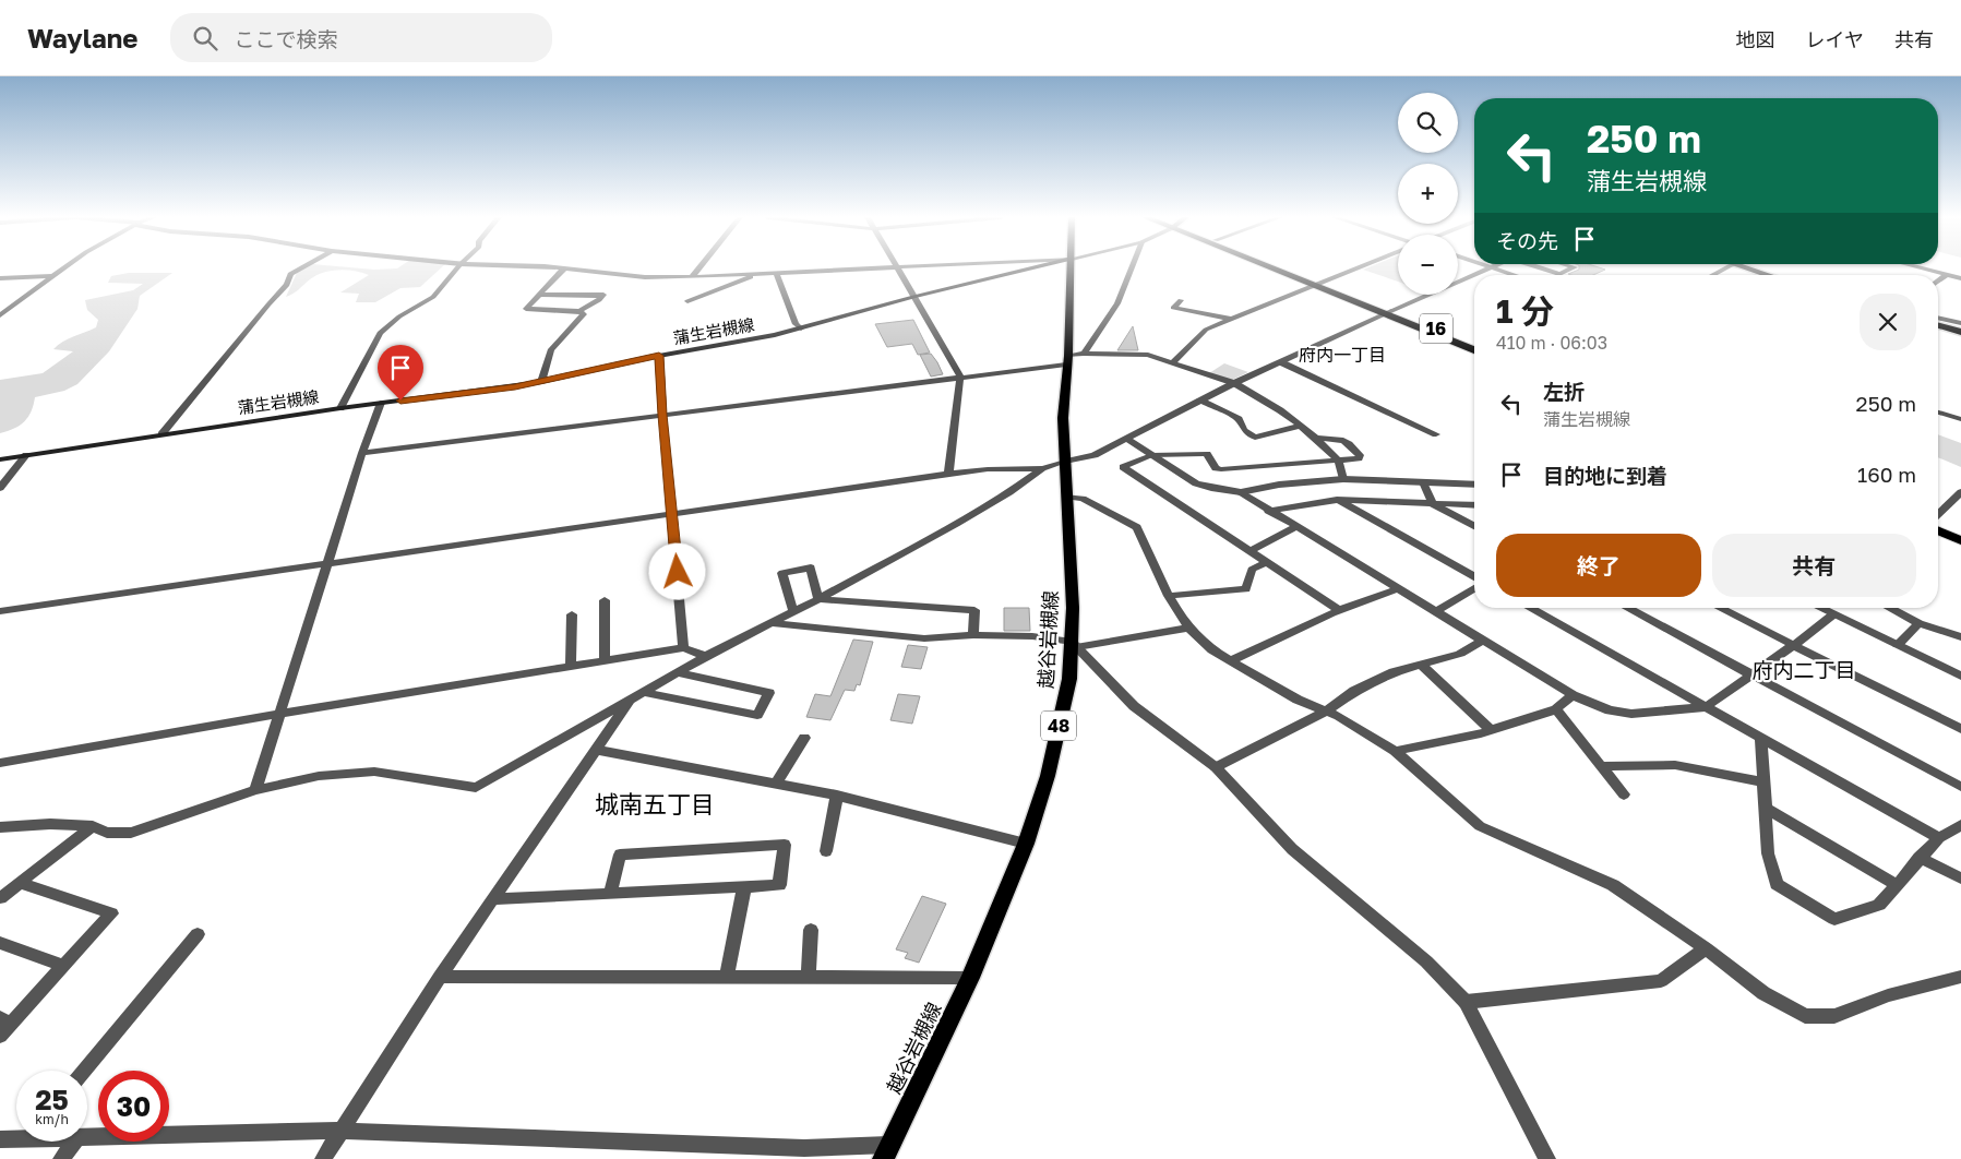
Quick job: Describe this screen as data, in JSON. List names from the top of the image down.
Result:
{
  "streets": {
    "highway": ["16"],
    "main road": ["蒲生岩槻線", "越谷岩槻線", "48"]
  },
  "districts": ["府内一丁目", "府内二丁目", "城南五丁目"],
  "page": {
    "header": "Waylane",
    "search": "ここで検索",
    "nav": ["地図", "レイヤ", "共有"],
    "map_buttons": ["+", "−"],
    "turn": ["250 m", "蒲生岩槻線"],
    "then": "その先",
    "heading": ["1 分", "410 m · 06:03"],
    "list": [
      {
        "name": "左折",
        "note": "蒲生岩槻線",
        "value": "250 m"
      },
      {
        "name": "目的地に到着",
        "value": "160 m"
      }
    ],
    "buttons": ["終了", "共有"],
    "speed": "25 km/h",
    "limit": "30"
  }
}
